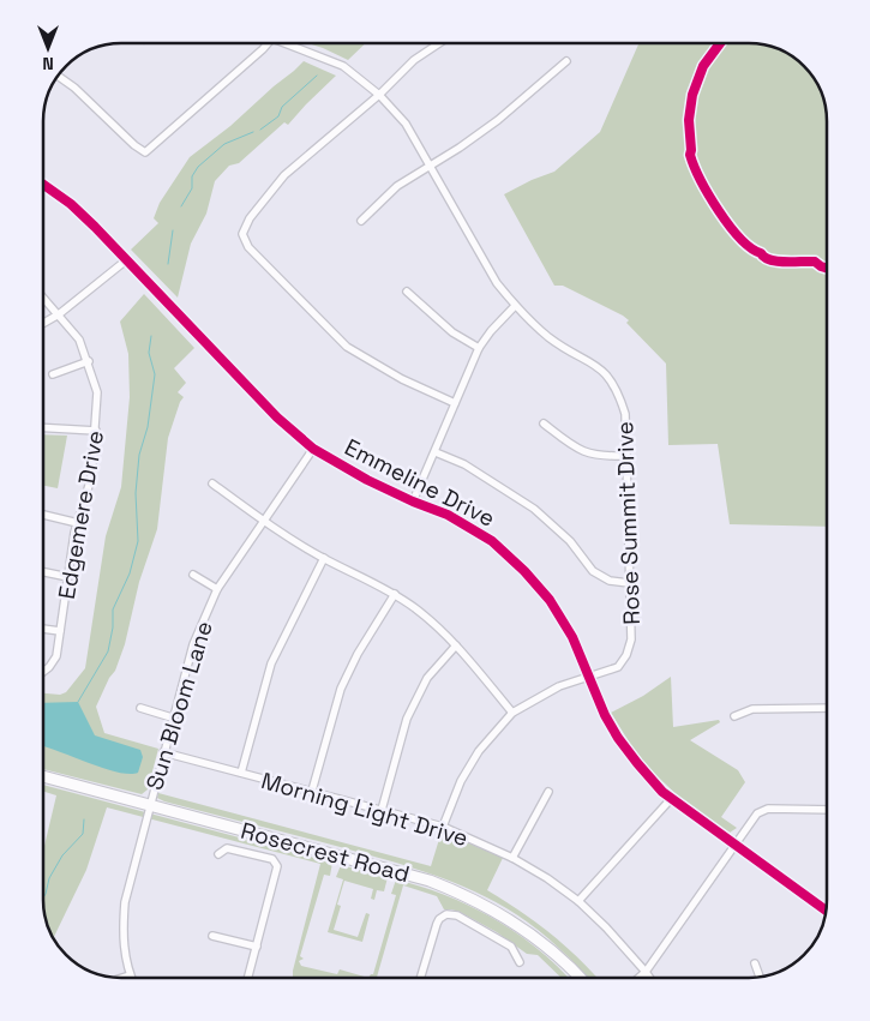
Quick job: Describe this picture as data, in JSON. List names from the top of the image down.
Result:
{
  "streets": {
    "main road": ["Rosecrest Road"],
    "street": [
      "Emmeline Drive",
      "Edgemere Drive",
      "Rose Summit Drive",
      "Sun Bloom Lane",
      "Morning Light Drive"
    ]
  },
  "crossings": [
    ["Emmeline Drive", "Rose Summit Drive"],
    ["Emmeline Drive", "Sun Bloom Lane"],
    ["Rose Summit Drive", "Morning Light Drive"],
    ["Sun Bloom Lane", "Morning Light Drive"],
    ["Sun Bloom Lane", "Rosecrest Road"]
  ],
  "north": "bottom"
}
